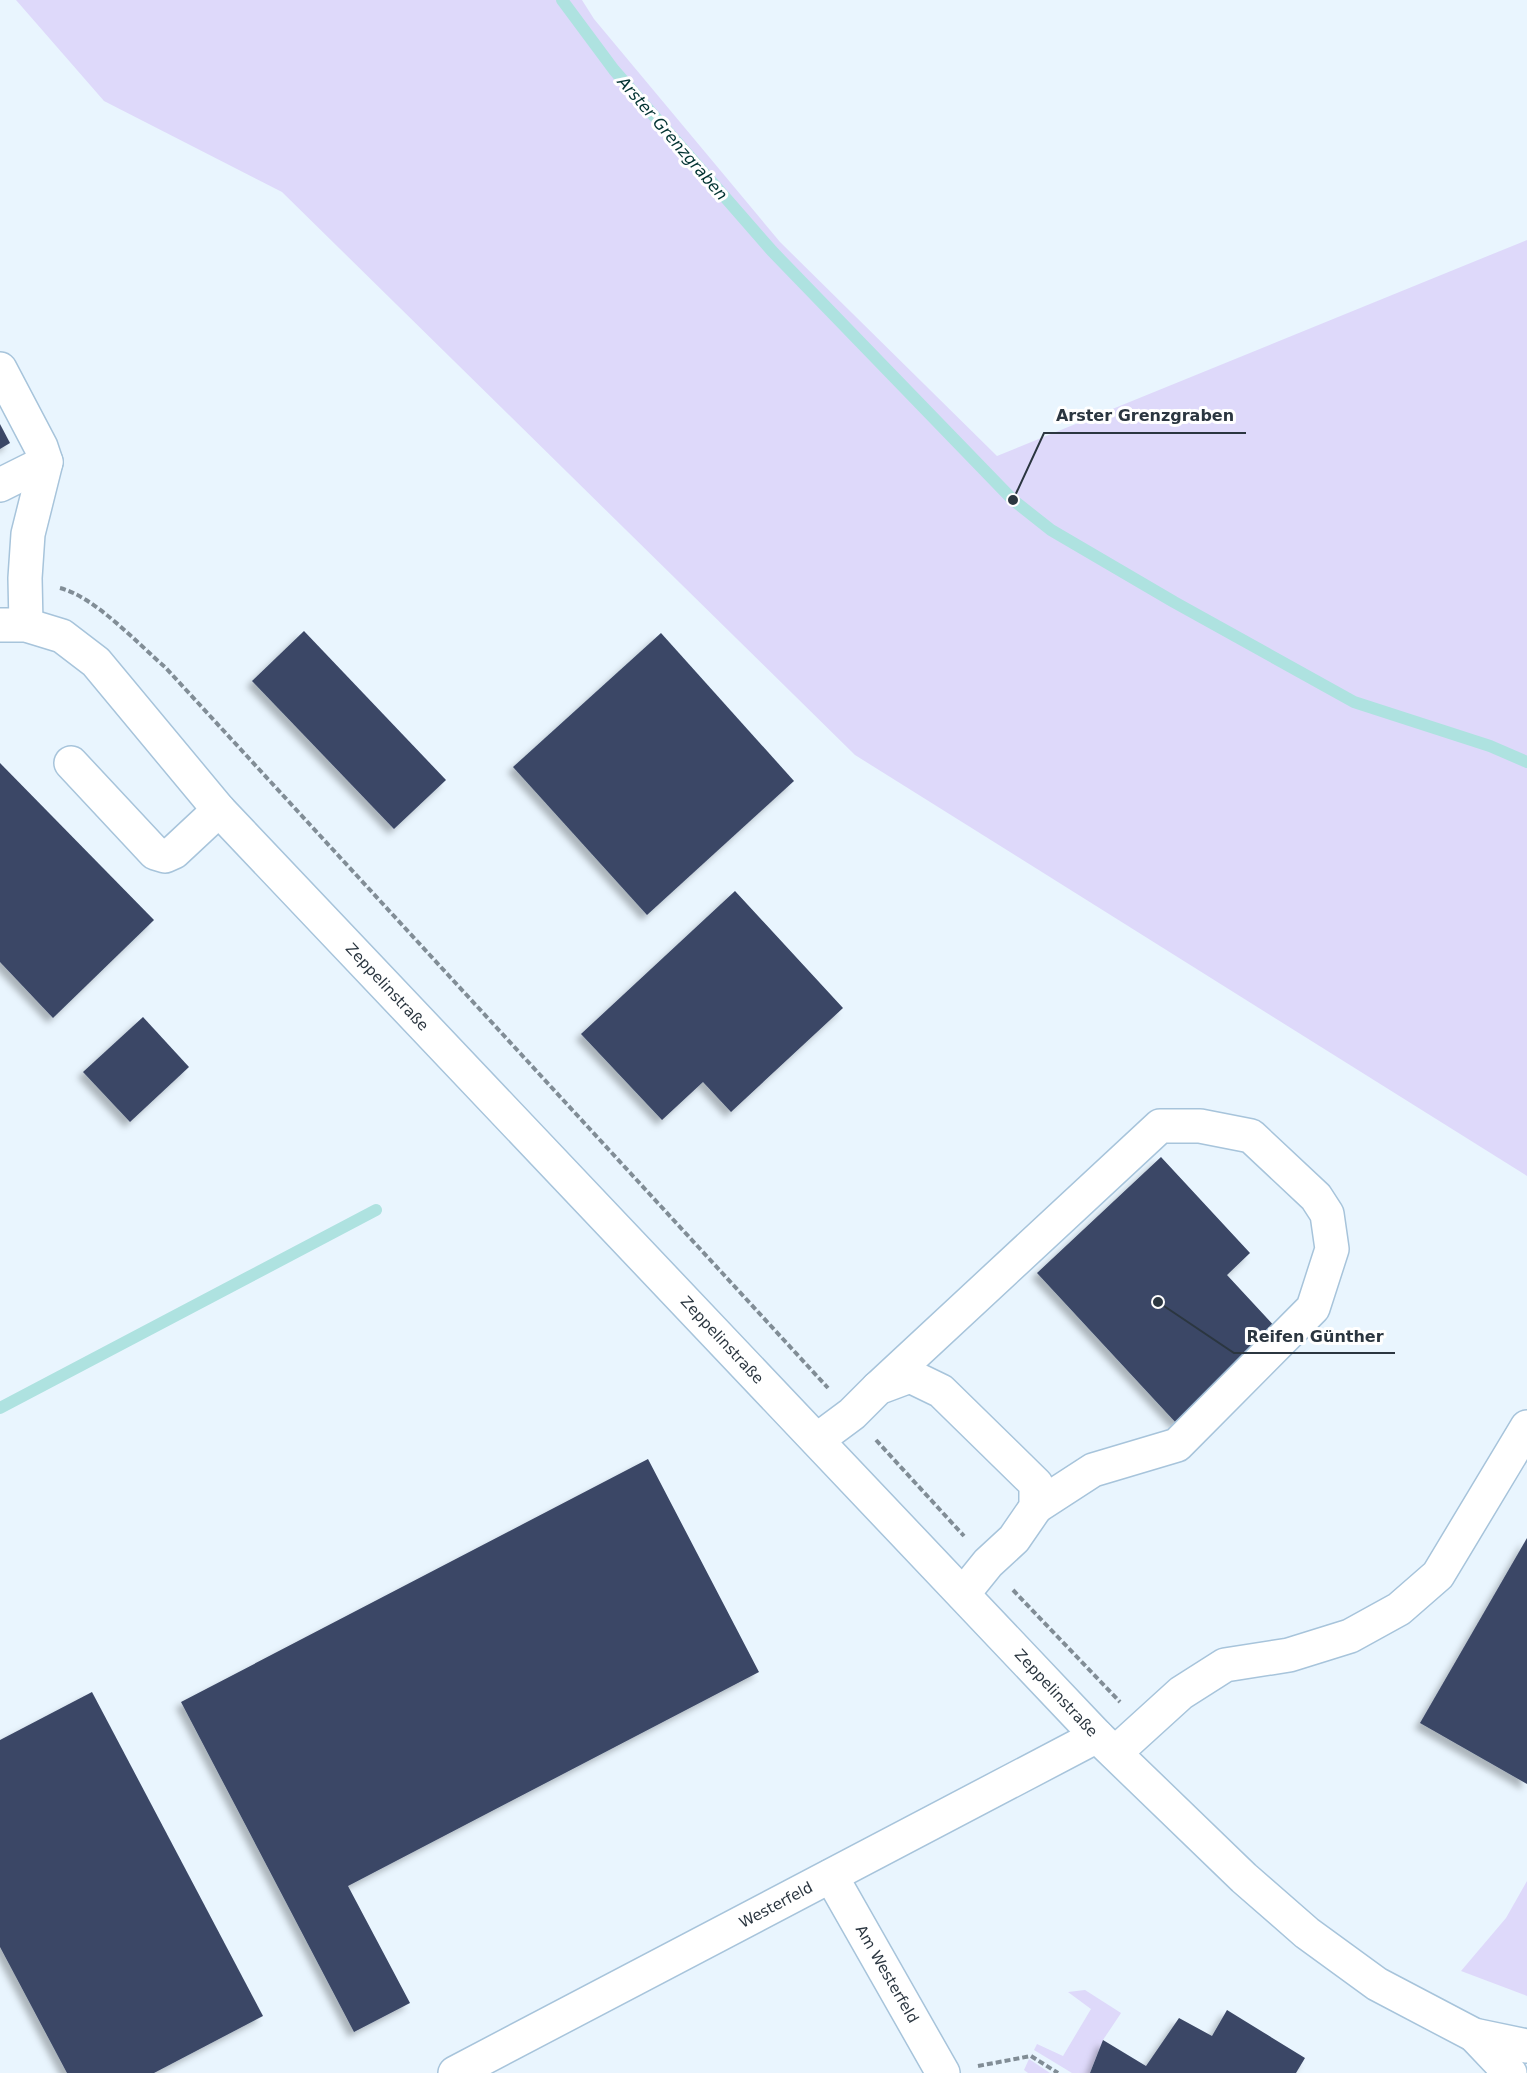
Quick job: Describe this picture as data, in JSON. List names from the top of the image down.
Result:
{
  "streets": {
    "street": ["Zeppelinstraße", "Westerfeld", "Am Westerfeld"]
  },
  "crossings": [
    ["Zeppelinstraße", "Westerfeld"],
    ["Westerfeld", "Am Westerfeld"]
  ],
  "water": ["Arster Grenzgraben"],
  "places": ["Arster Grenzgraben", "Reifen Günther"]
}
